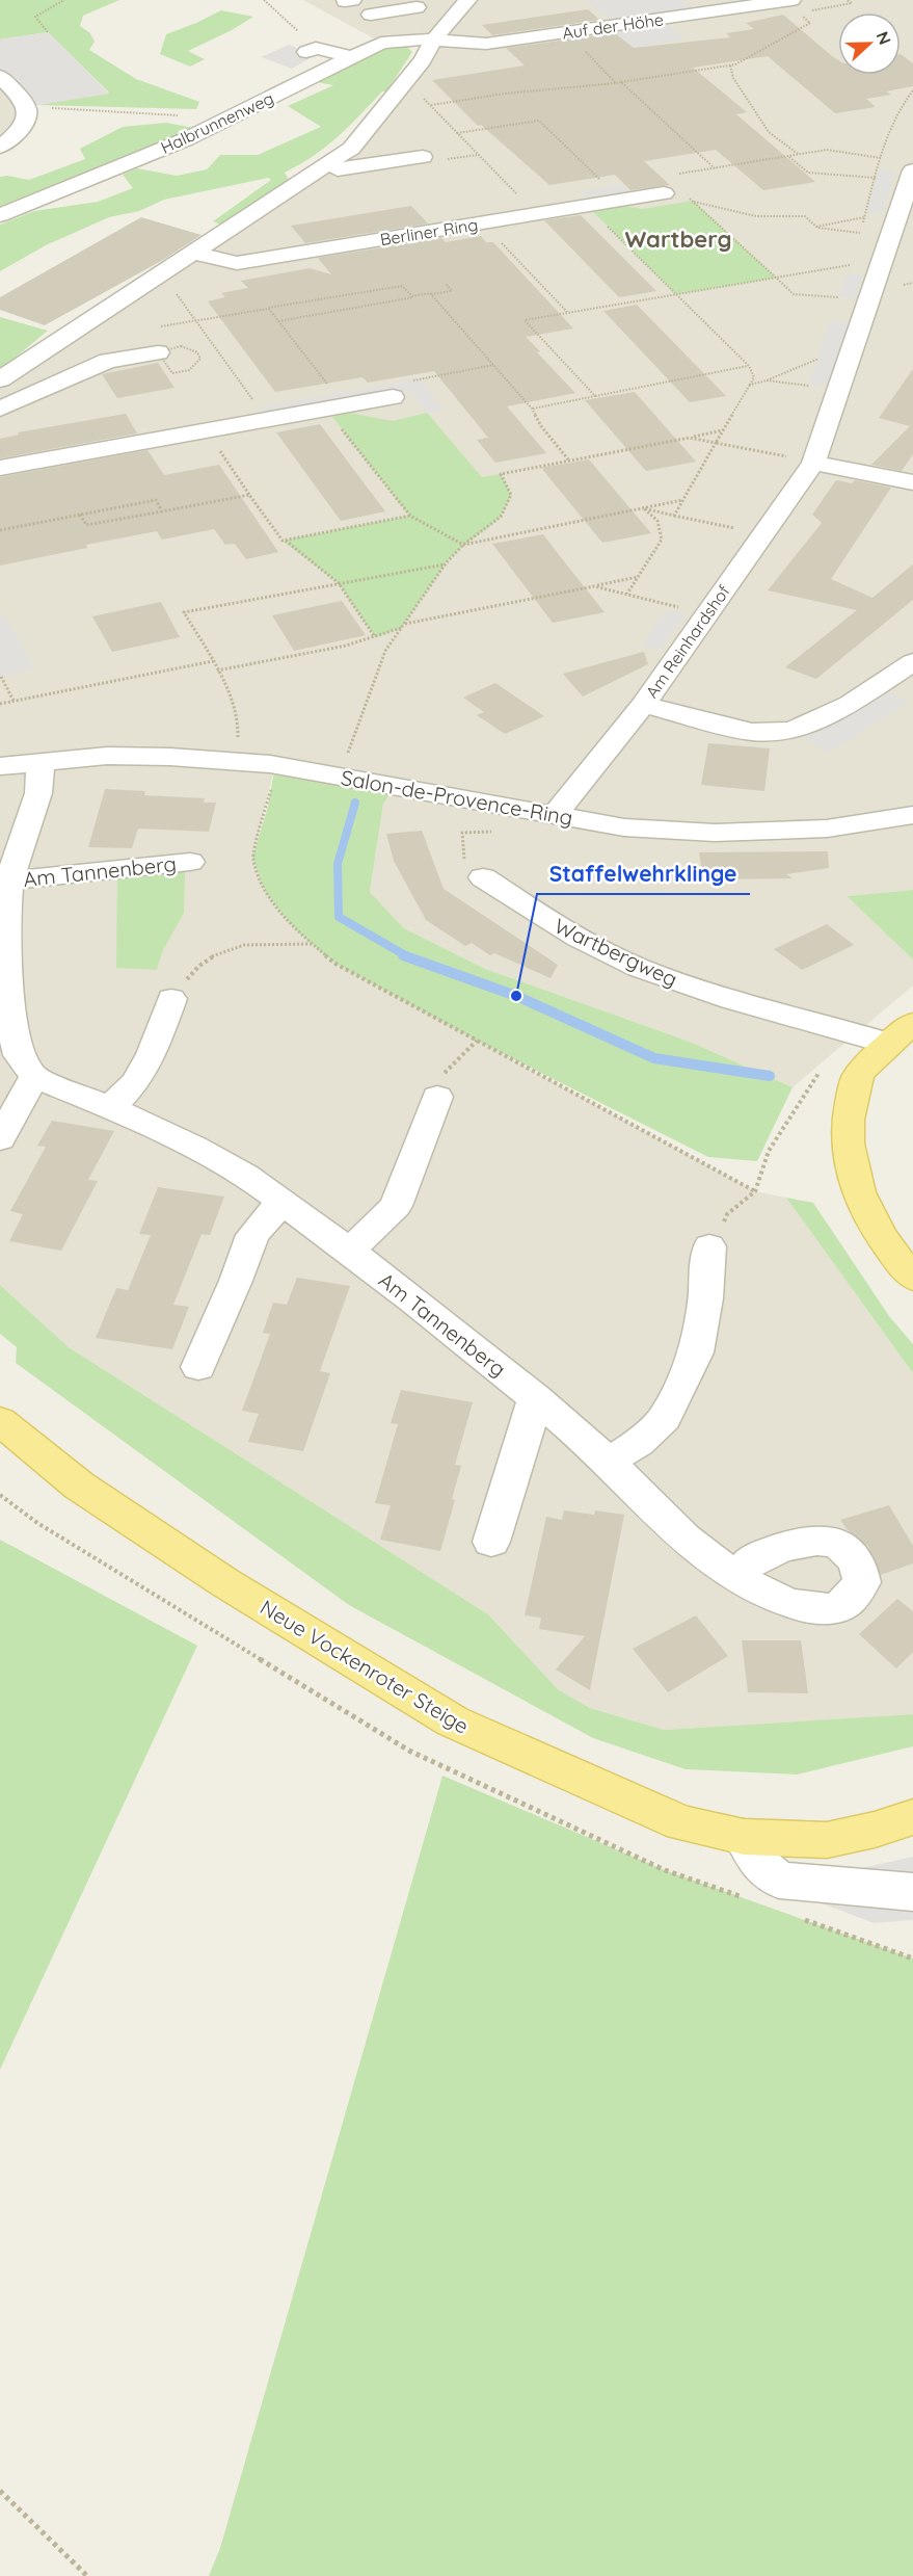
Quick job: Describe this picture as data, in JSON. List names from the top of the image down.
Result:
{
  "streets": {
    "main road": ["Neue Vockenroter Steige"],
    "street": [
      "Auf der Höhe",
      "Halbrunnenweg",
      "Berliner Ring",
      "Am Reinhardshof",
      "Salon-de-Provence-Ring",
      "Am Tannenberg",
      "Wartbergweg"
    ]
  },
  "crossings": [
    ["Auf der Höhe", "Halbrunnenweg"],
    ["Am Reinhardshof", "Salon-de-Provence-Ring"],
    ["Salon-de-Provence-Ring", "Am Tannenberg"]
  ],
  "districts": ["Wartberg"],
  "places": ["Staffelwehrklinge"],
  "north": "right"
}
